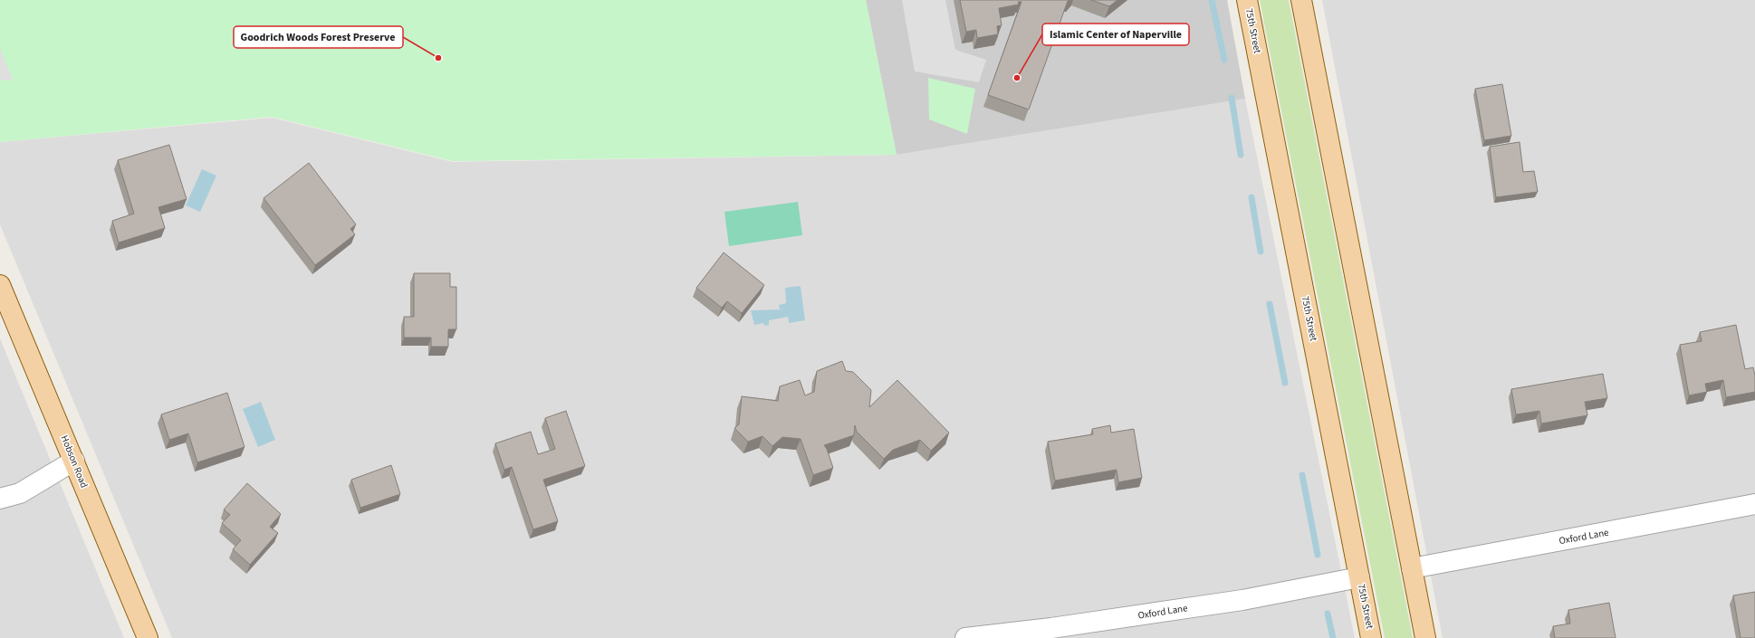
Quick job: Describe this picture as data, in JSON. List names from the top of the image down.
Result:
{
  "streets": {
    "main road": ["75th Street", "Hobson Road"],
    "street": ["Oxford Lane"]
  },
  "crossings": [
    ["75th Street", "Oxford Lane"]
  ],
  "places": ["Goodrich Woods Forest Preserve", "Islamic Center of Naperville"]
}
